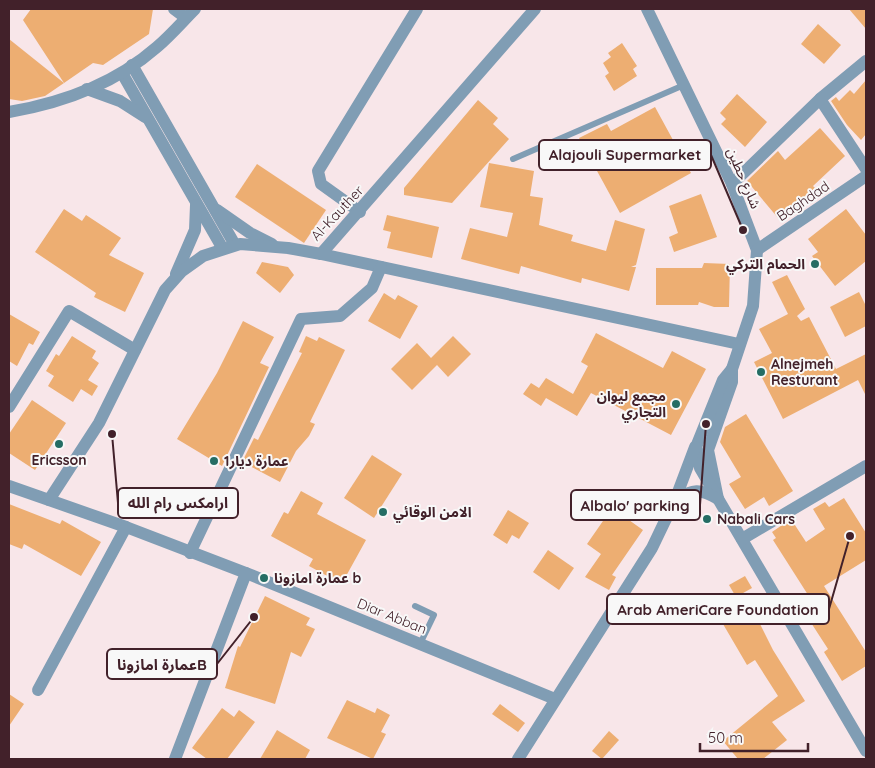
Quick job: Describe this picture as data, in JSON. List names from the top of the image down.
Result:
{
  "streets": {
    "street": [
      "شارع حطين",
      "Baghdad",
      "Al-Kauther",
      "Diar Abban"
    ]
  },
  "crossings": [
    ["شارع حطين", "Baghdad"],
    ["Al-Kauther", "Diar Abban"]
  ],
  "places": [
    "Alajouli Supermarket",
    "الحمام التركي",
    "Alnejmeh Resturant",
    "مجمع ليوان التجاري",
    "Albalo' parking",
    "ارامكس رام الله",
    "Ericsson",
    "عمارة ديار1",
    "الامن الوقائي",
    "Nabali Cars",
    "Arab AmeriCare Foundation",
    "عمارة امازونا b",
    "عمارة امازوناB"
  ],
  "scale_bar": "50 m"
}
